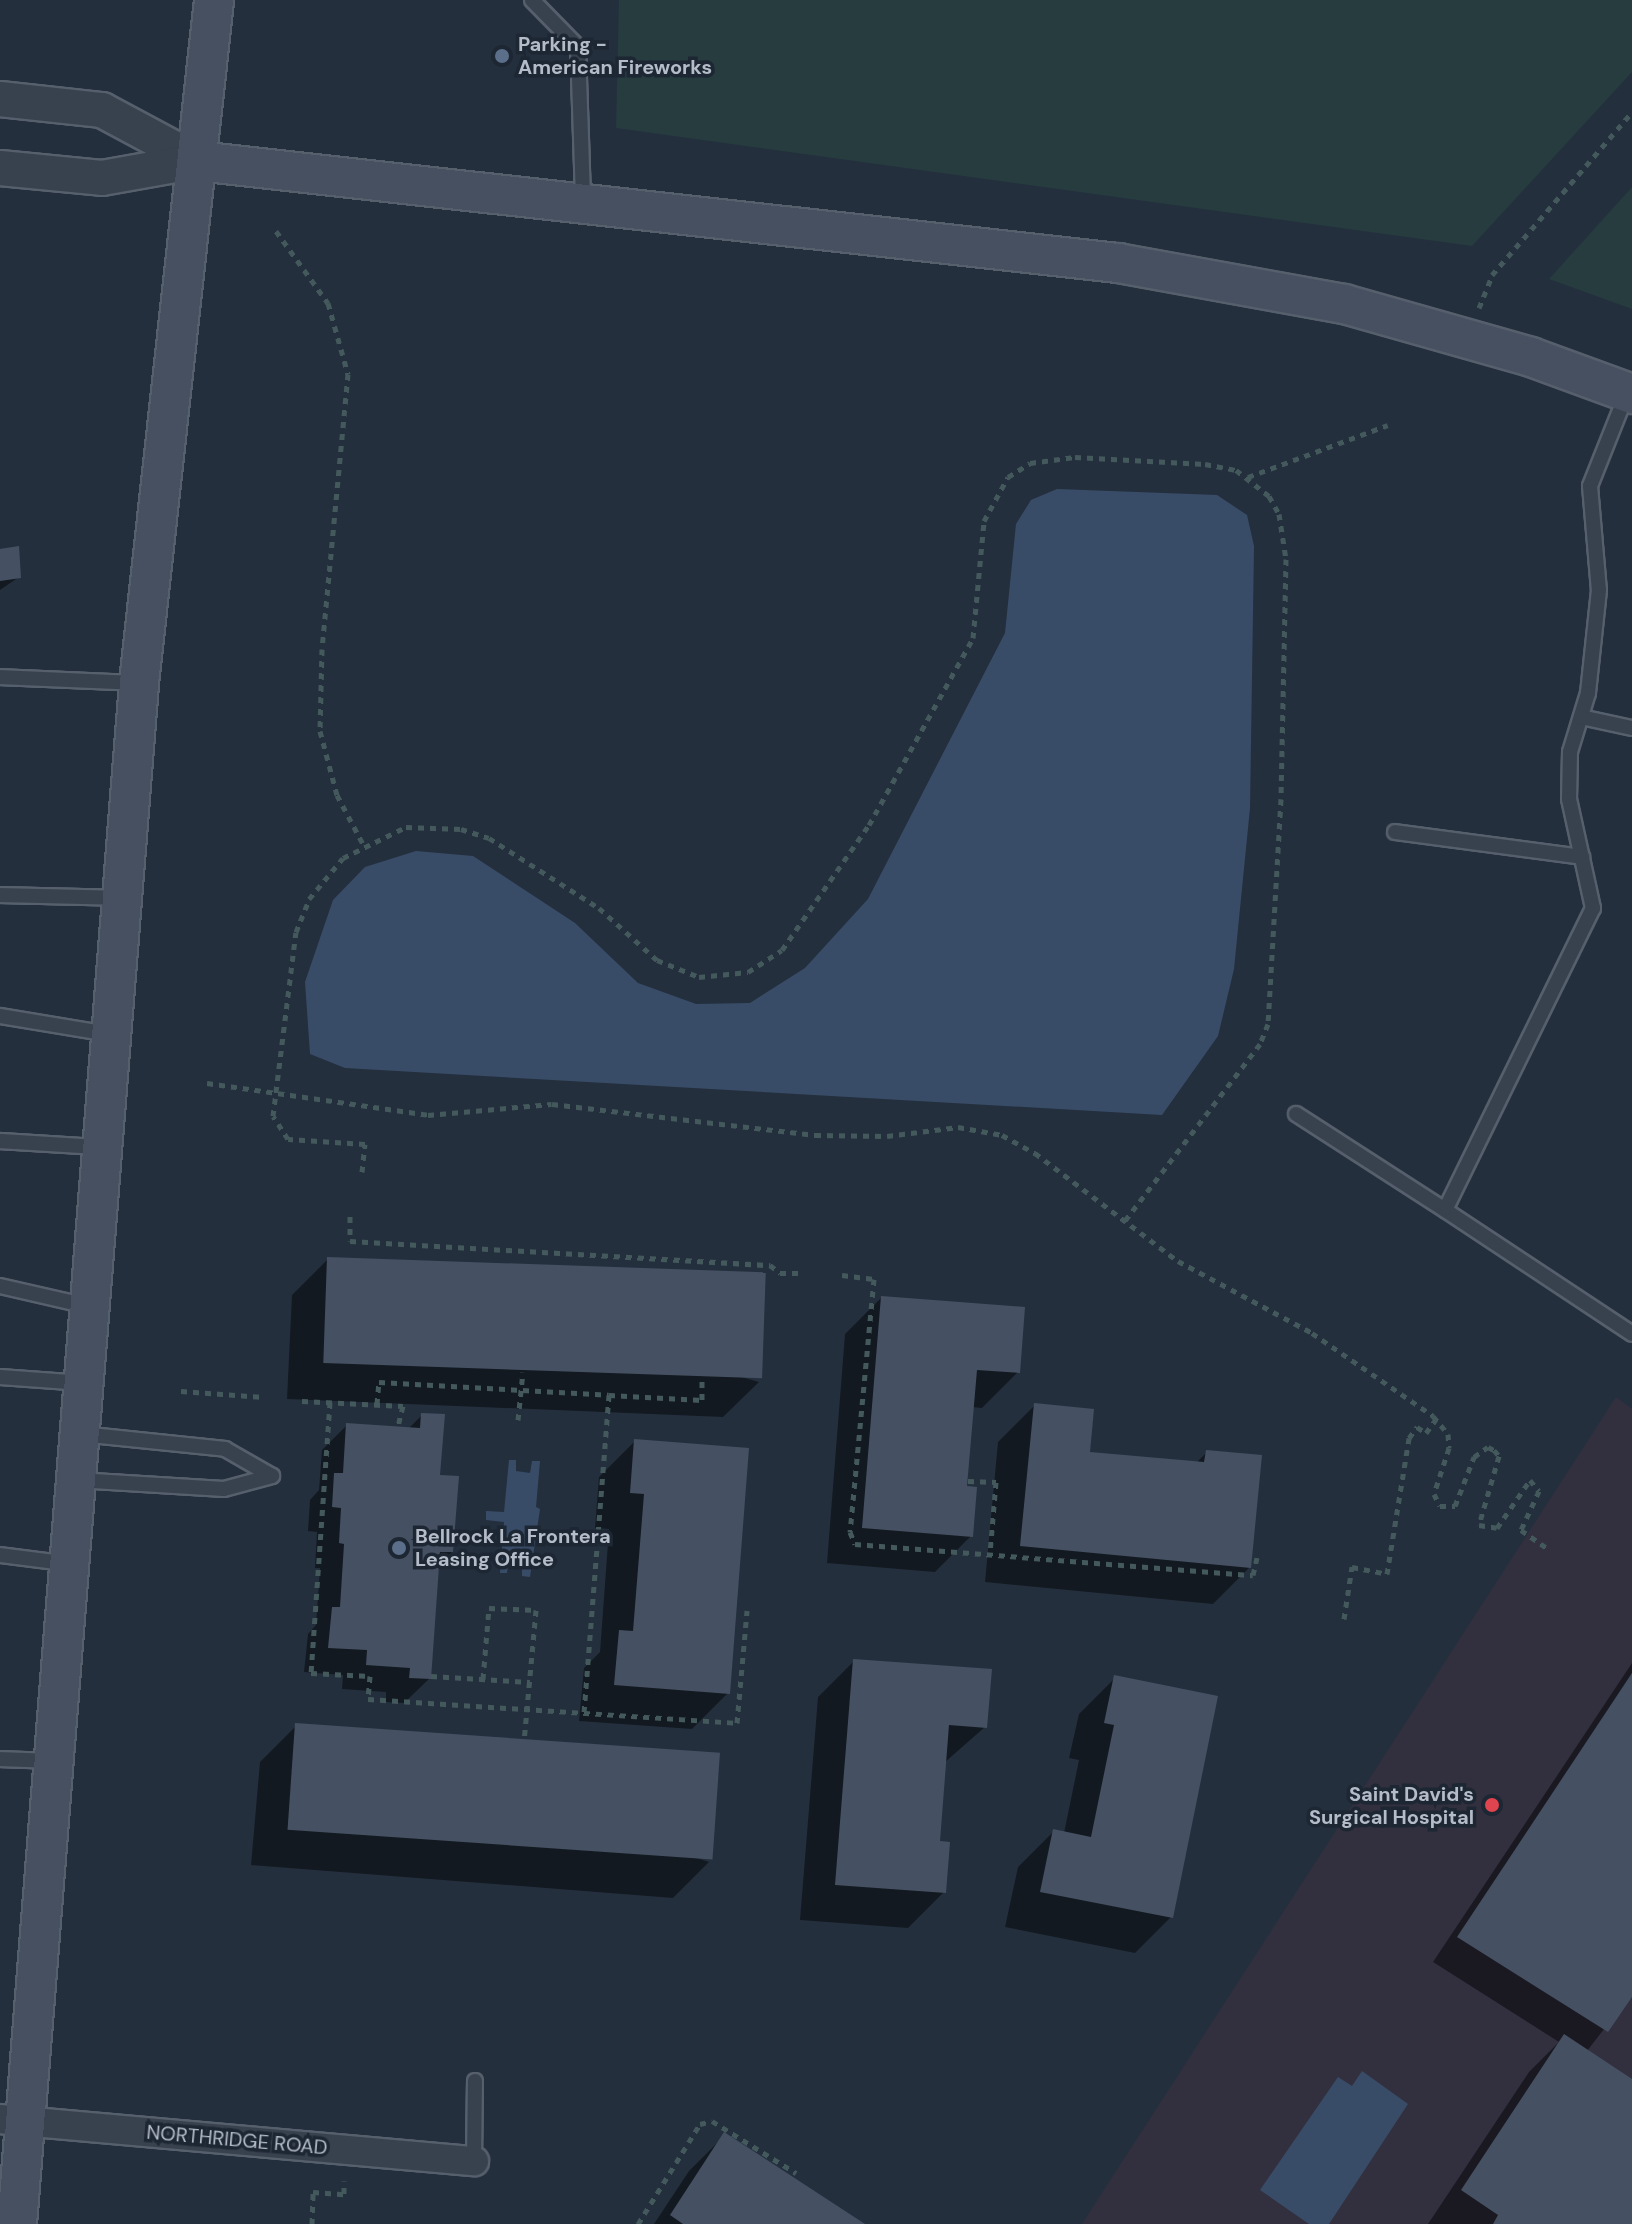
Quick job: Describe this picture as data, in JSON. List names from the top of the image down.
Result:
{
  "streets": {
    "street": ["NORTHRIDGE ROAD"]
  },
  "places": ["Parking - American Fireworks", "Bellrock La Frontera Leasing Office", "Saint David's Surgical Hospital"]
}
